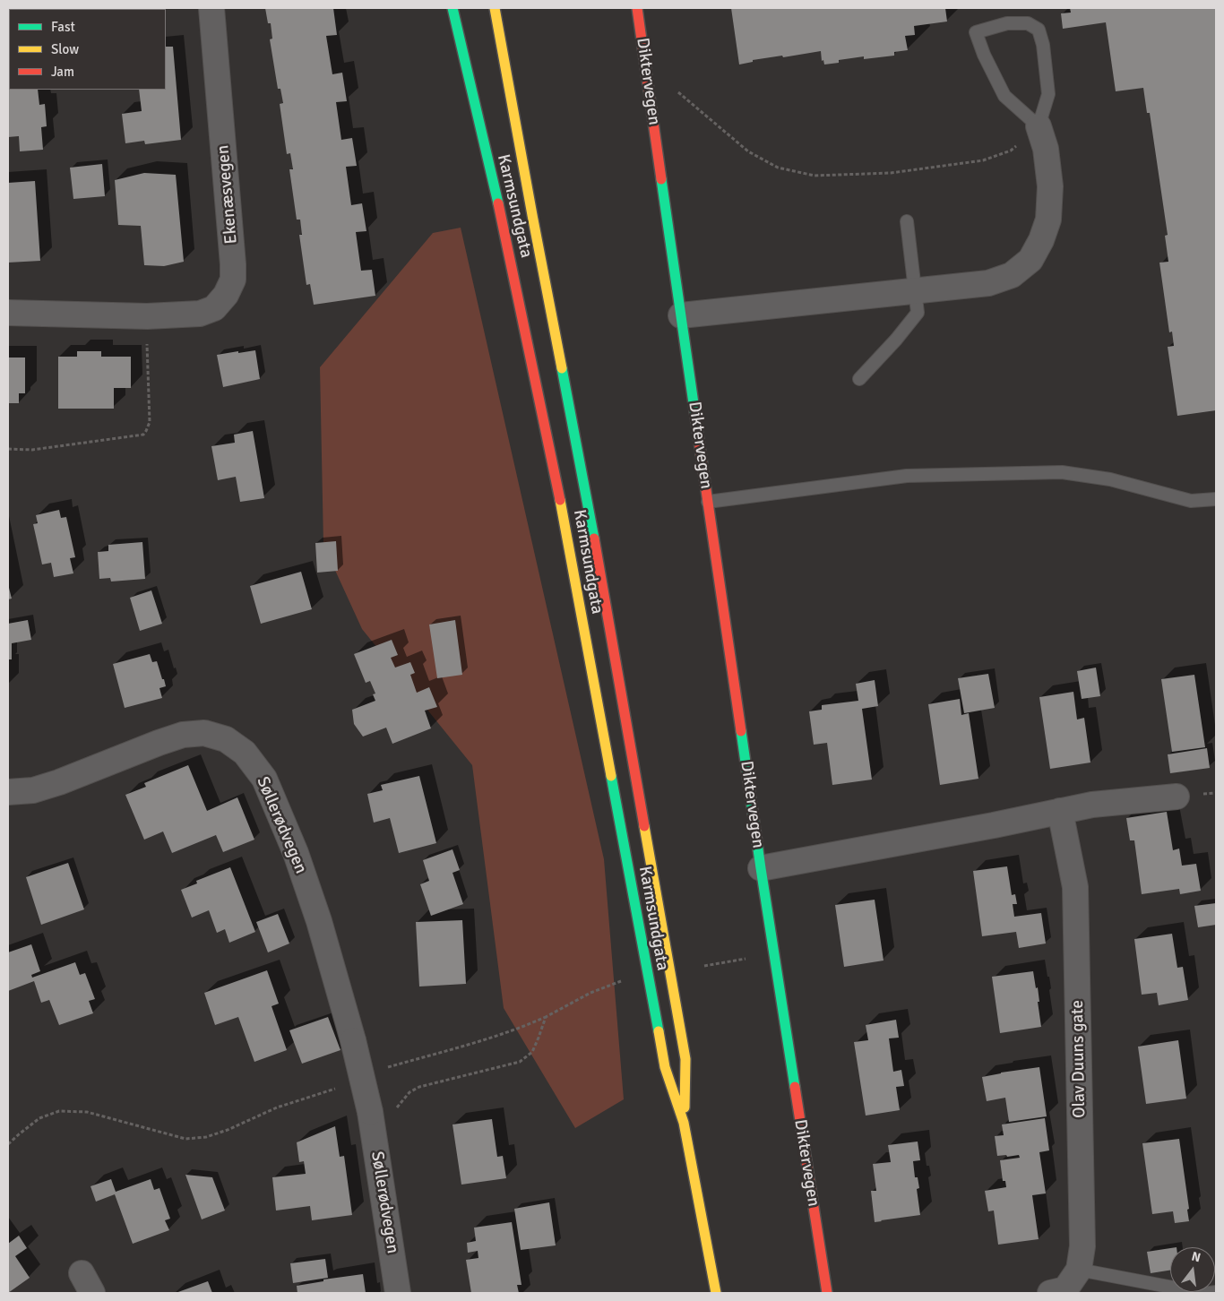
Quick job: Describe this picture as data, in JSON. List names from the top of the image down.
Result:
{
  "streets": {
    "main road": ["Diktervegen", "Karmsundgata"],
    "street": ["Ekenæsvegen", "Søllerødvegen", "Olav Duuns gate"]
  },
  "legend": ["Fast", "Slow", "Jam"],
  "north": "top"
}
